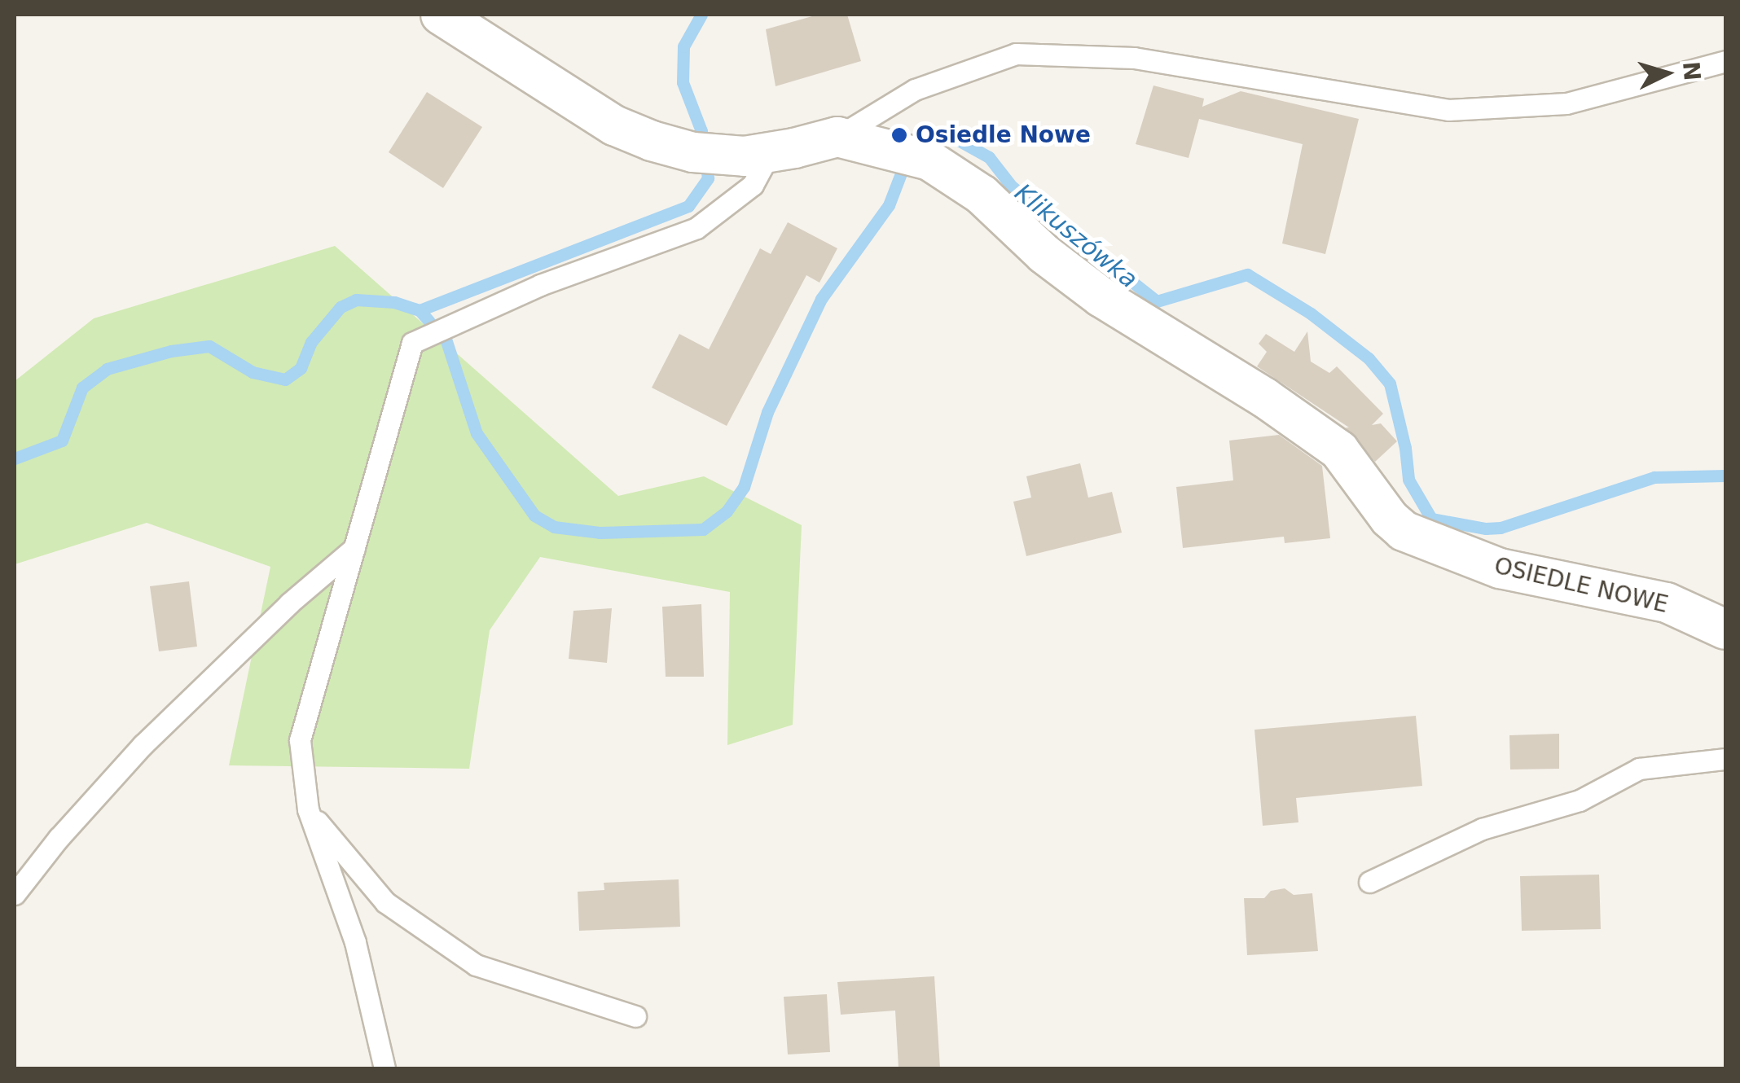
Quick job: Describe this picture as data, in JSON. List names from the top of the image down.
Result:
{
  "streets": {
    "street": ["OSIEDLE NOWE"]
  },
  "water": ["Klikuszówka"],
  "places": ["Osiedle Nowe"],
  "north": "right"
}
